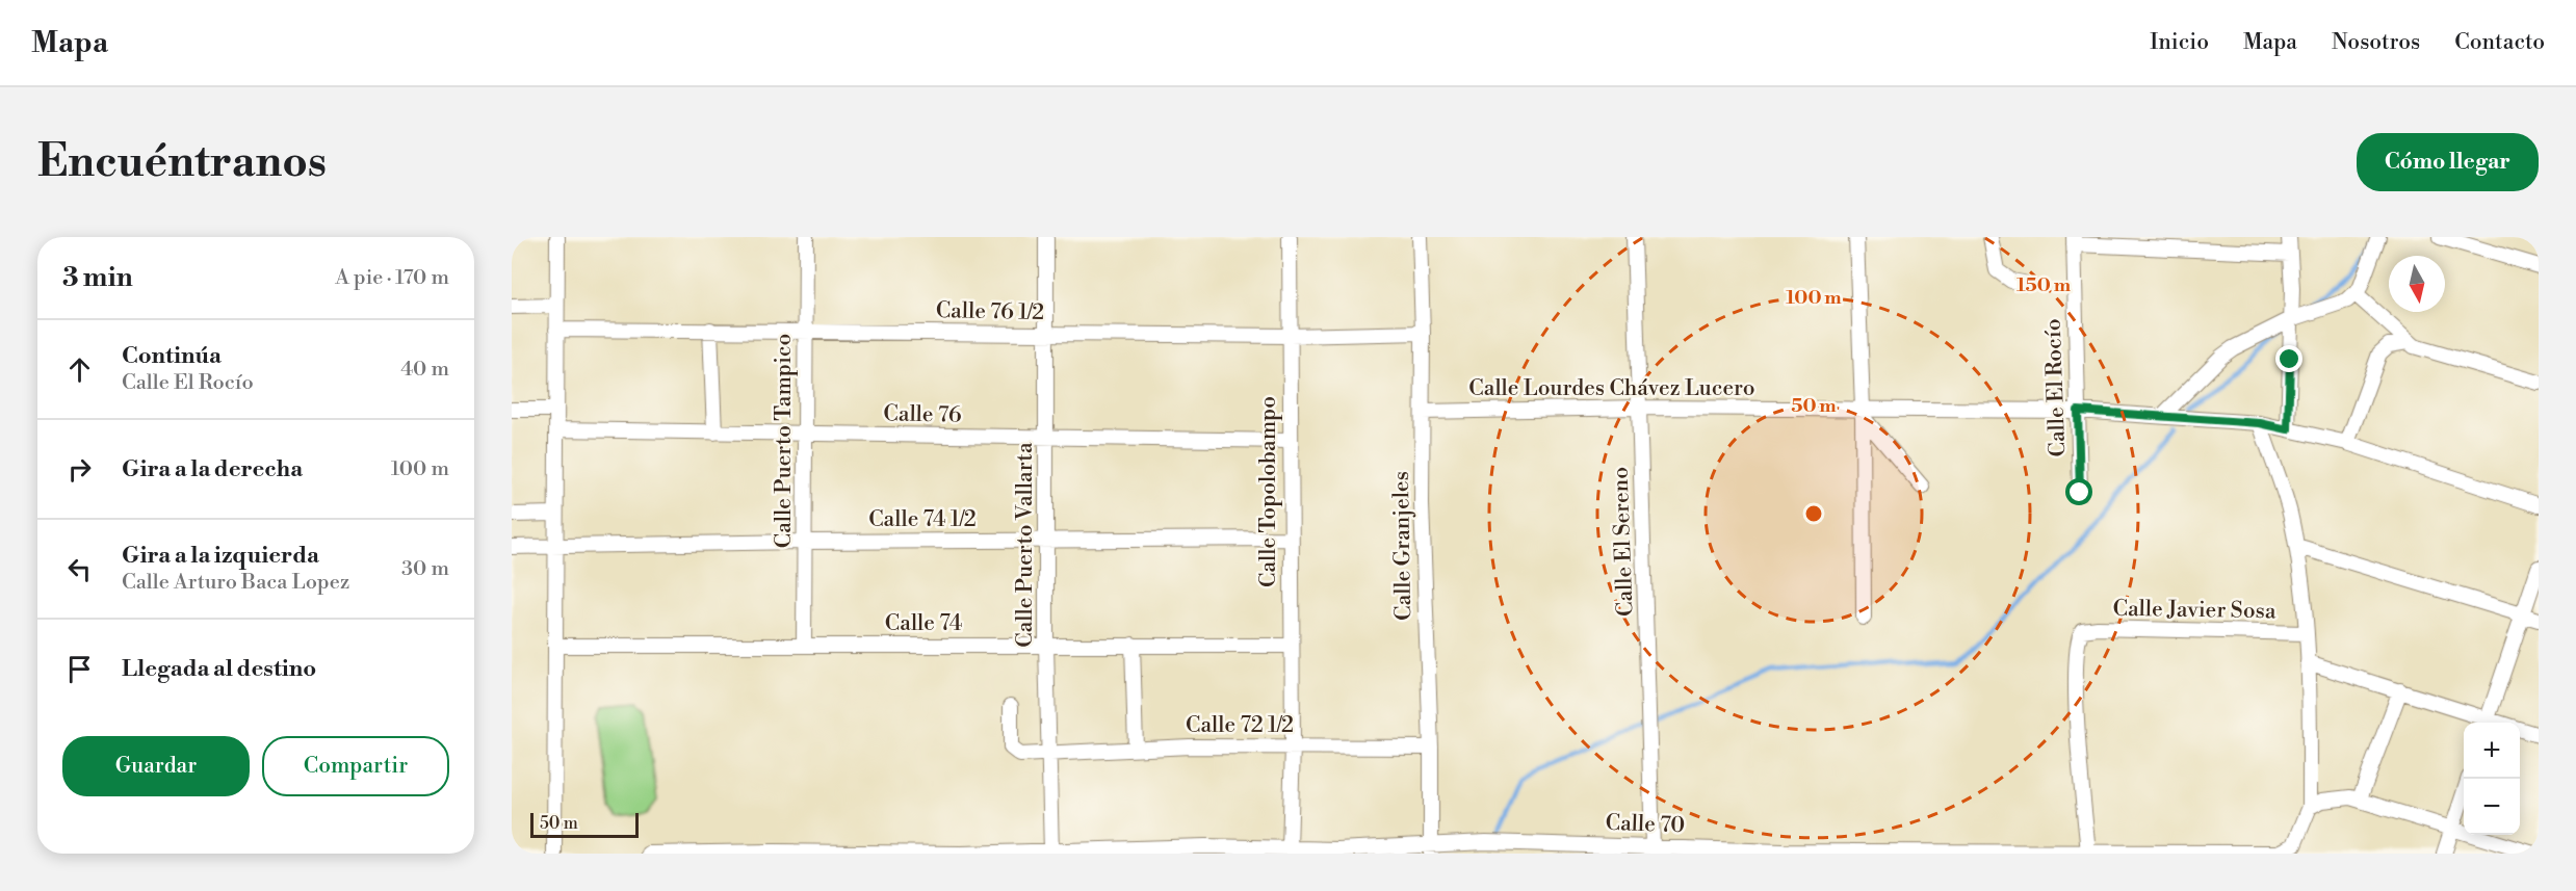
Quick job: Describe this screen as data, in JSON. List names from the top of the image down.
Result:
{
  "streets": {
    "street": [
      "Calle 76 1/2",
      "Calle Lourdes Chávez Lucero",
      "Calle El Rocío",
      "Calle 76",
      "Calle Puerto Tampico",
      "Calle Topolobampo",
      "Calle 74 1/2",
      "Calle El Sereno",
      "Calle Puerto Vallarta",
      "Calle Granjeles",
      "Calle Javier Sosa",
      "Calle 74",
      "Calle 72 1/2",
      "Calle 70"
    ]
  },
  "crossings": [
    ["Calle 76 1/2", "Calle Puerto Tampico"],
    ["Calle 76 1/2", "Calle Topolobampo"],
    ["Calle 76 1/2", "Calle Puerto Vallarta"],
    ["Calle 76 1/2", "Calle Granjeles"],
    ["Calle Lourdes Chávez Lucero", "Calle El Rocío"],
    ["Calle Lourdes Chávez Lucero", "Calle El Sereno"],
    ["Calle Lourdes Chávez Lucero", "Calle Granjeles"],
    ["Calle 76", "Calle Puerto Tampico"],
    ["Calle 76", "Calle Topolobampo"],
    ["Calle 76", "Calle Puerto Vallarta"],
    ["Calle Puerto Tampico", "Calle 74 1/2"],
    ["Calle Puerto Tampico", "Calle 74"],
    ["Calle Topolobampo", "Calle 74 1/2"],
    ["Calle Topolobampo", "Calle 74"],
    ["Calle Topolobampo", "Calle 72 1/2"],
    ["Calle Topolobampo", "Calle 70"],
    ["Calle 74 1/2", "Calle Puerto Vallarta"],
    ["Calle El Sereno", "Calle 70"],
    ["Calle Puerto Vallarta", "Calle 74"],
    ["Calle Puerto Vallarta", "Calle 72 1/2"],
    ["Calle Puerto Vallarta", "Calle 70"],
    ["Calle Granjeles", "Calle 72 1/2"],
    ["Calle Granjeles", "Calle 70"],
    ["Calle Javier Sosa", "Calle 70"]
  ],
  "scale_bar": "50 m",
  "north": "bottom",
  "page": {
    "header": "Mapa",
    "nav": [
      "Inicio",
      "Mapa",
      "Nosotros",
      "Contacto"
    ],
    "buttons": [
      "Cómo llegar",
      ["Guardar", "Compartir"]
    ],
    "title": "Encuéntranos",
    "heading": ["3 min", "A pie · 170 m"],
    "list": [
      ["Continúa", "Calle El Rocío", "40 m"],
      ["Gira a la derecha", "100 m"],
      ["Gira a la izquierda", "Calle Arturo Baca Lopez", "30 m"],
      "Llegada al destino"
    ],
    "map_buttons": ["+", "−"],
    "scale": "50 m"
  },
  "rings": ["150 m", "100 m", "50 m"]
}
